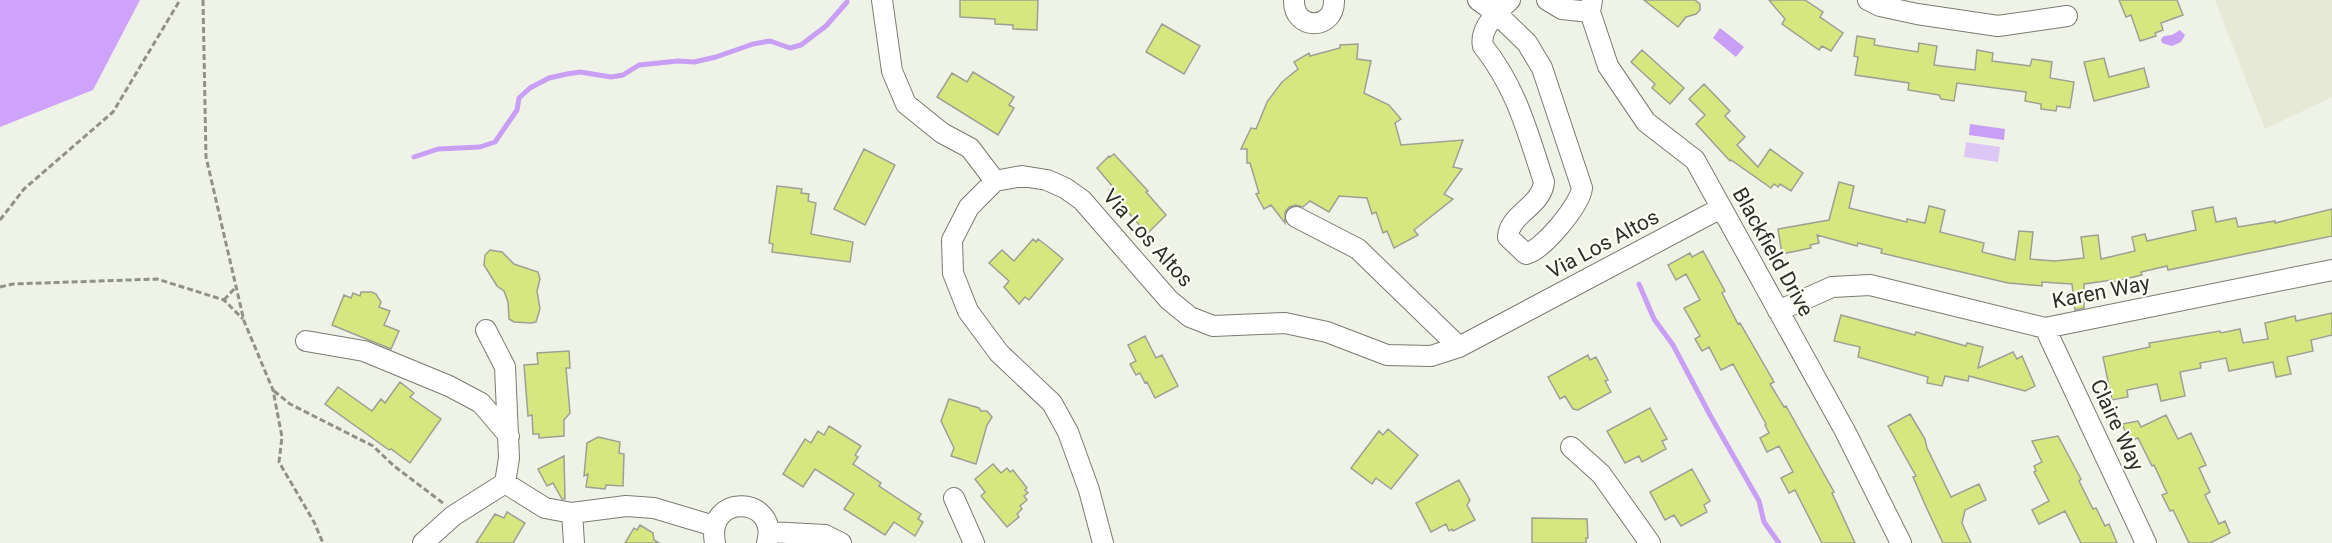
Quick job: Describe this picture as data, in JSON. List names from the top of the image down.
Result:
{
  "streets": {
    "street": [
      "Via Los Altos",
      "Blackfield Drive",
      "Karen Way",
      "Claire Way"
    ]
  },
  "crossings": [
    ["Via Los Altos", "Blackfield Drive"],
    ["Blackfield Drive", "Karen Way"],
    ["Karen Way", "Claire Way"]
  ]
}
